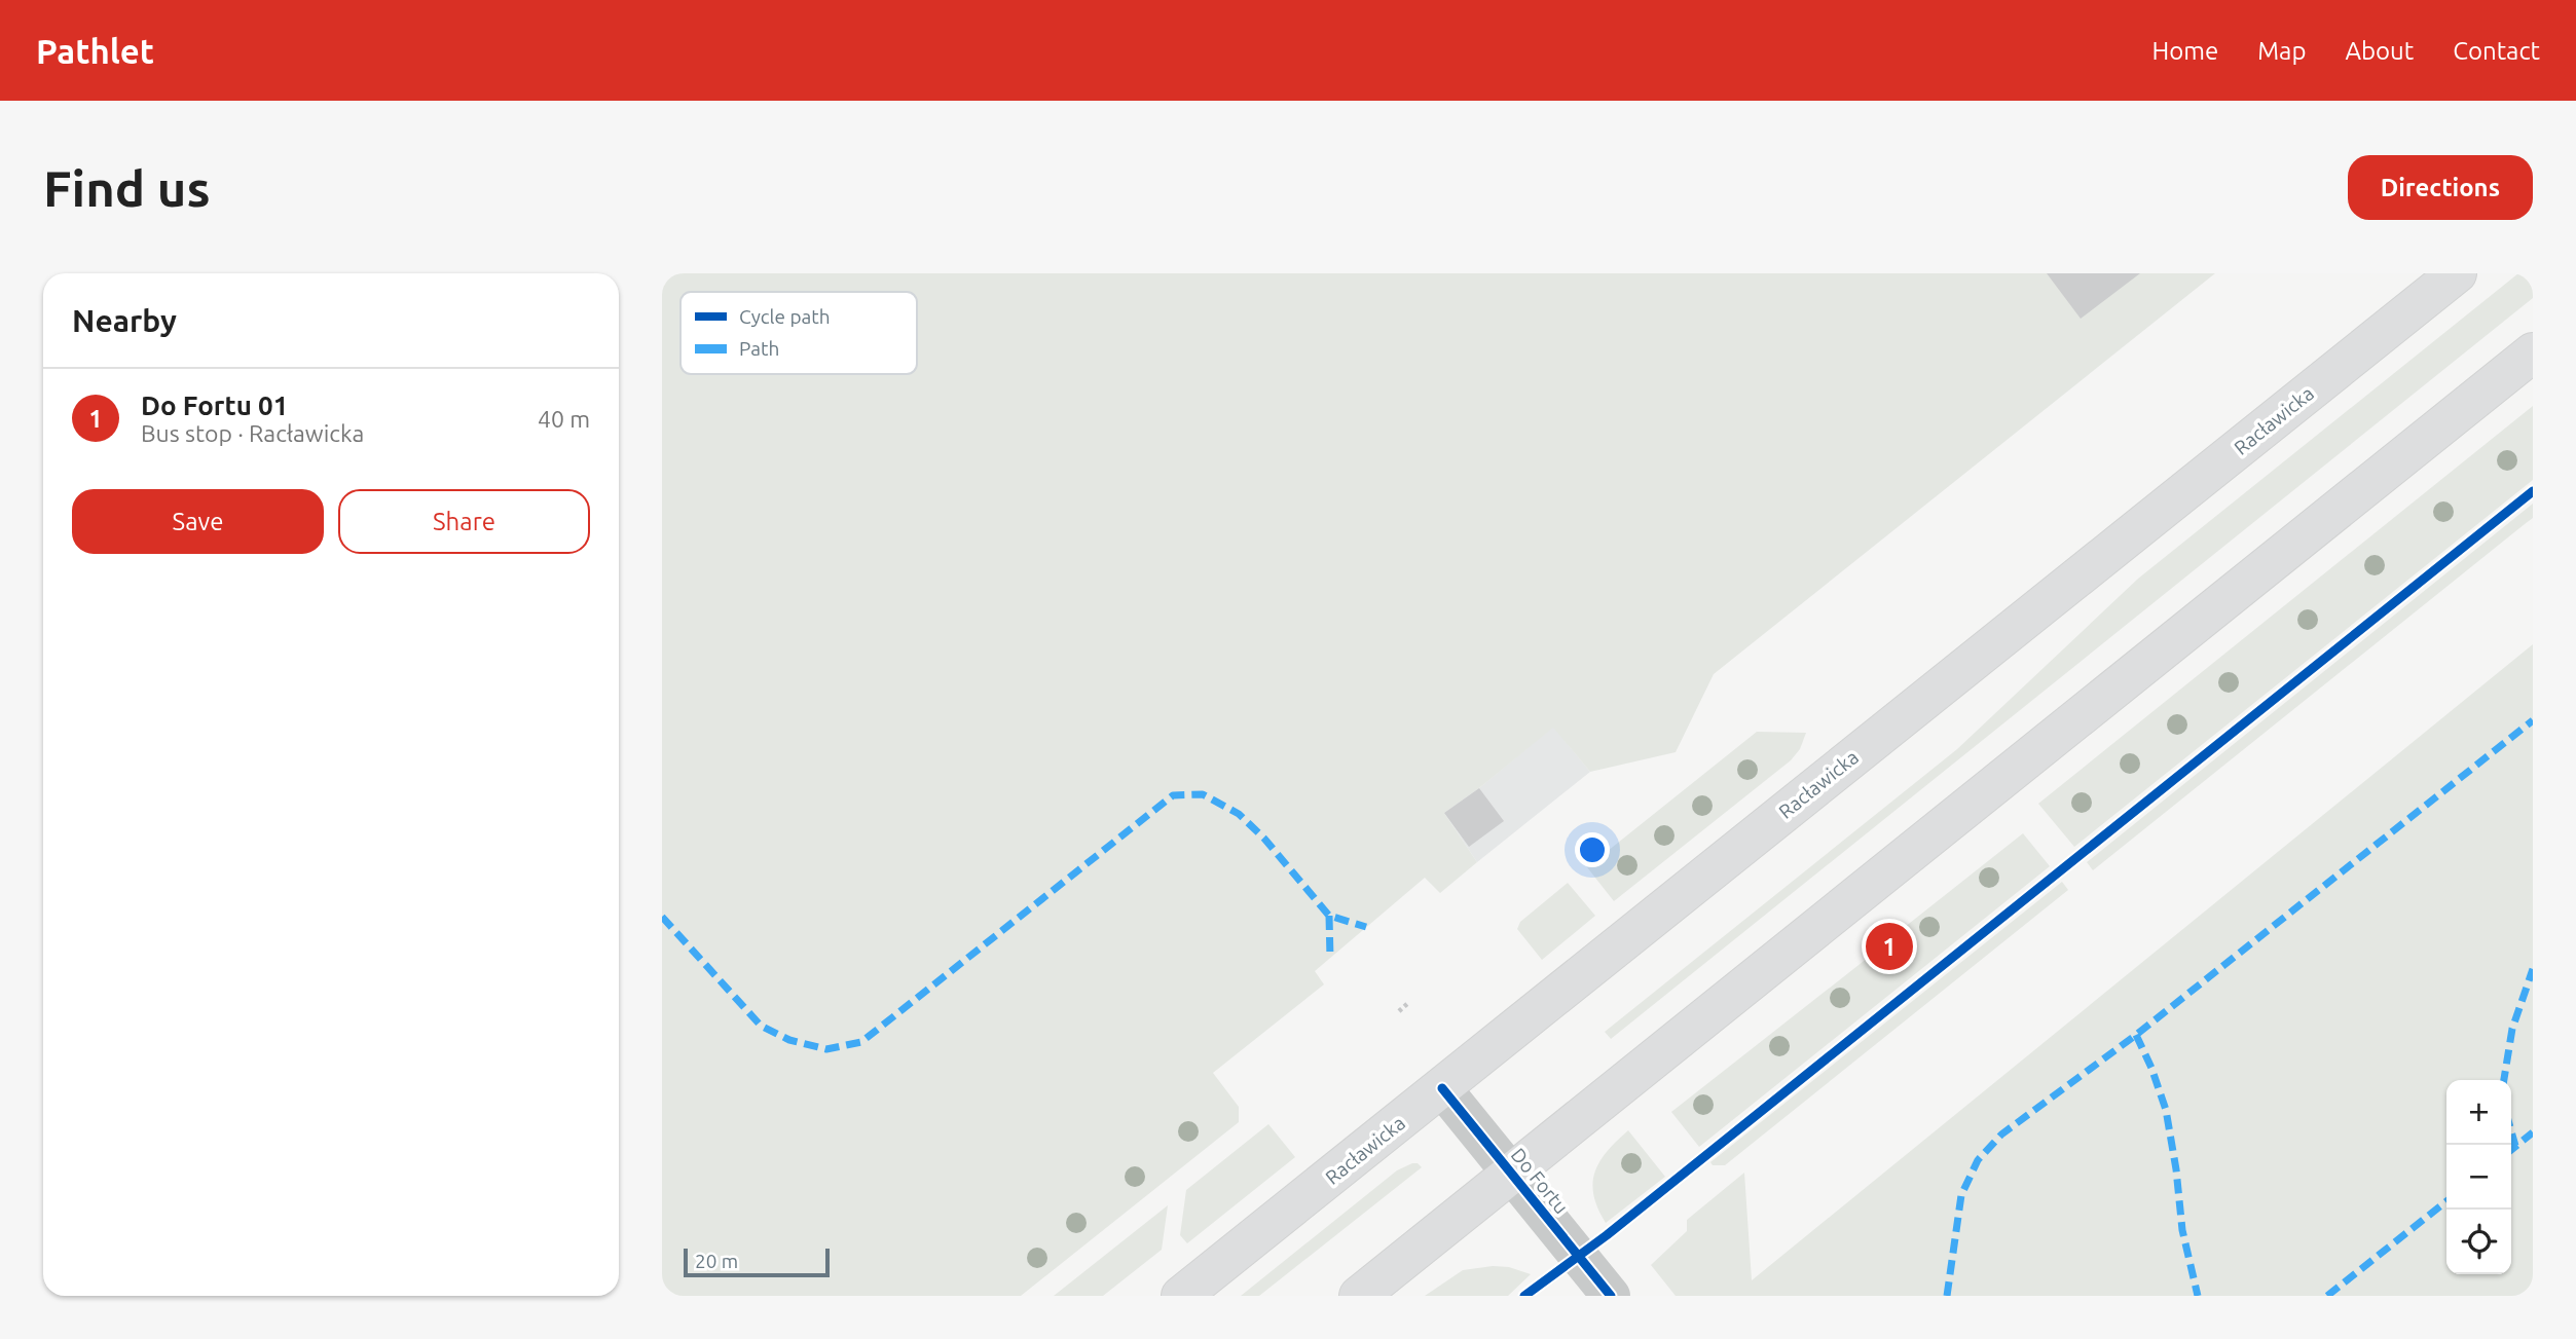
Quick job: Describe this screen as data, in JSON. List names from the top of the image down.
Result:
{
  "streets": {
    "main road": ["Racławicka"],
    "street": ["Do Fortu"]
  },
  "crossings": [
    ["Racławicka", "Do Fortu"]
  ],
  "legend": ["Cycle path", "Path"],
  "scale_bar": "20 m",
  "page": {
    "header": "Pathlet",
    "nav": [
      "Home",
      "Map",
      "About",
      "Contact"
    ],
    "buttons": [
      "Directions",
      ["Save", "Share"]
    ],
    "title": "Find us",
    "heading": "Nearby",
    "list": [
      {
        "mark": "1",
        "name": "Do Fortu 01",
        "note": "Bus stop · Racławicka",
        "value": "40 m"
      }
    ],
    "pins": "1",
    "map_buttons": ["+", "−"],
    "scale": "20 m"
  }
}
